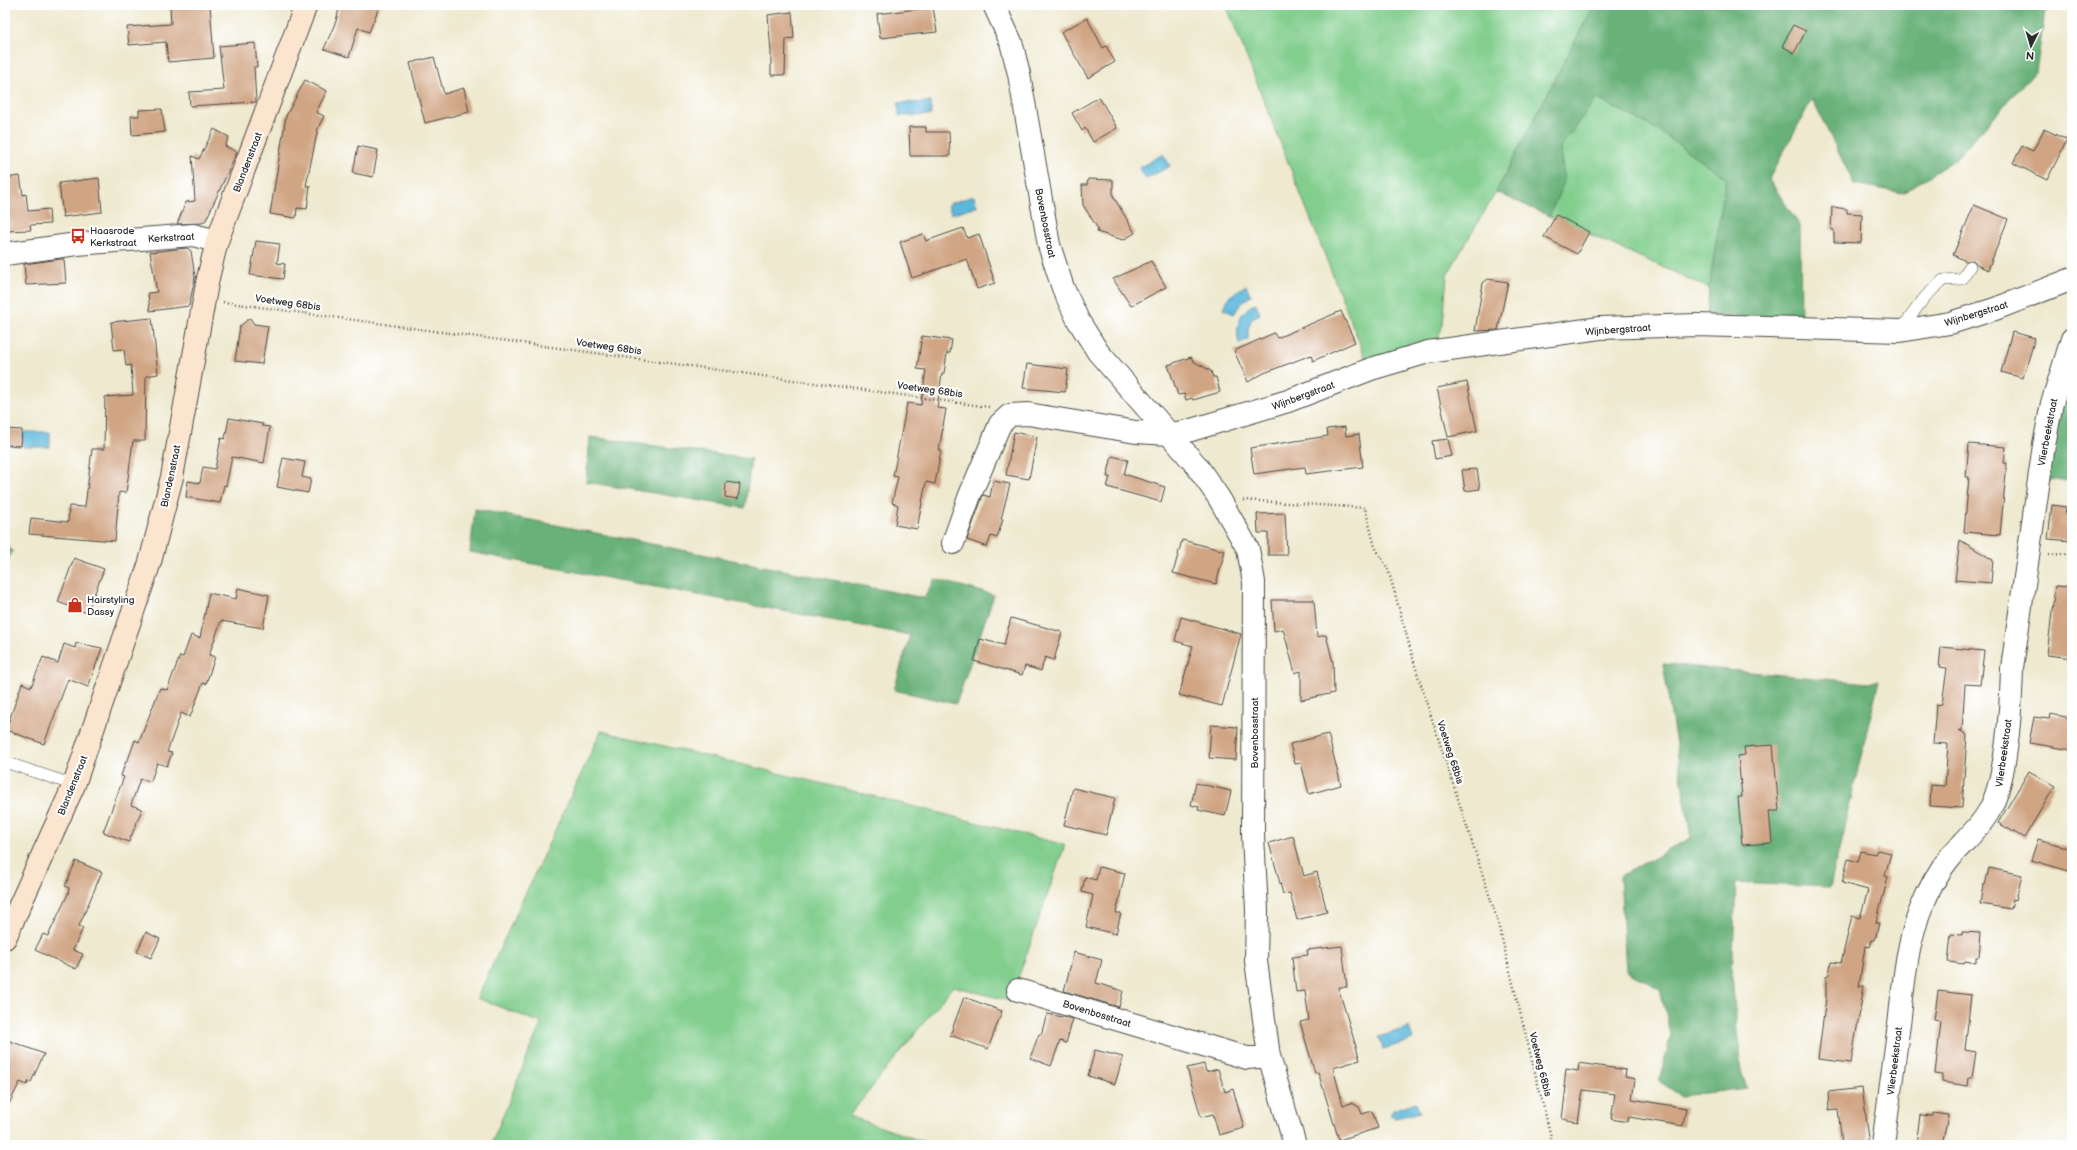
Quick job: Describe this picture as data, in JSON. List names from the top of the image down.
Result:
{
  "streets": {
    "street": [
      "Blandenstraat",
      "Bovenbosstraat",
      "Kerkstraat",
      "Wijnbergstraat",
      "Vlierbeekstraat"
    ],
    "path": ["Voetweg 68bis"]
  },
  "crossings": [
    ["Blandenstraat", "Kerkstraat"],
    ["Blandenstraat", "Voetweg 68bis"],
    ["Bovenbosstraat", "Voetweg 68bis"],
    ["Bovenbosstraat", "Wijnbergstraat"]
  ],
  "places": {
    "bus stop": ["Haasrode Kerkstraat"],
    "shop": ["Hairstyling Dassy"]
  },
  "north": "bottom"
}
